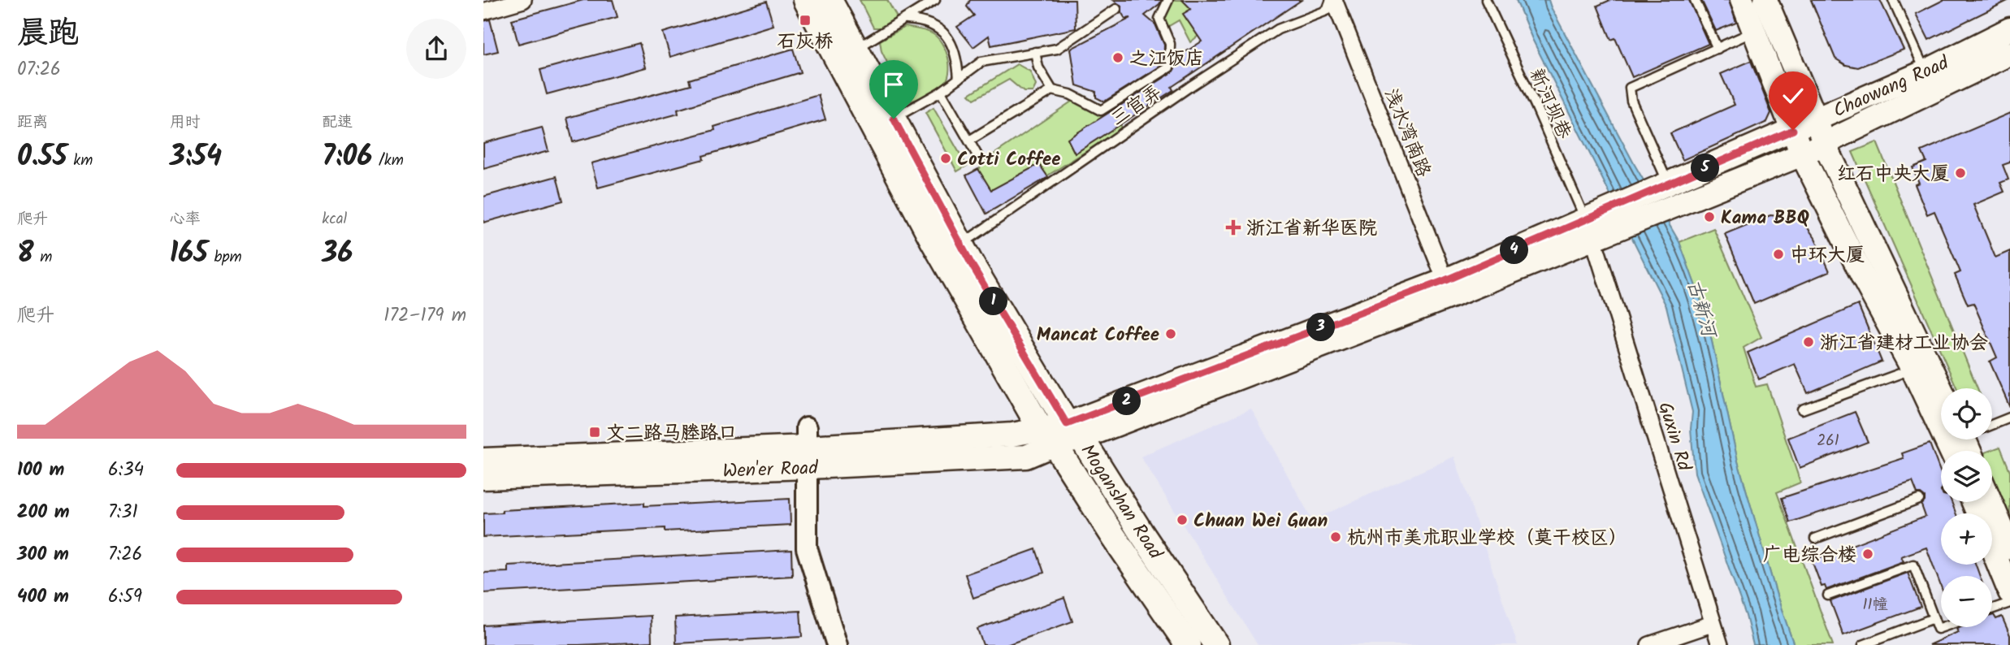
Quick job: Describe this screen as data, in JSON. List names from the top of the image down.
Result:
{
  "streets": {
    "main road": ["Chaowang Road", "Wen'er Road", "Moganshan Road"],
    "street": ["浅水湾南路", "Guxin Rd"],
    "lane": ["新河坝巷", "三官弄"]
  },
  "crossings": [
    ["Chaowang Road", "新河坝巷"],
    ["Chaowang Road", "浅水湾南路"],
    ["Chaowang Road", "Guxin Rd"],
    ["Chaowang Road", "Wen'er Road"],
    ["Chaowang Road", "Moganshan Road"],
    ["新河坝巷", "Guxin Rd"],
    ["三官弄", "浅水湾南路"],
    ["三官弄", "Moganshan Road"],
    ["Wen'er Road", "Moganshan Road"]
  ],
  "water": ["古新河"],
  "places": {
    "transit": ["石灰桥", "文二路马塍路口"],
    "other": [
      "之江饭店",
      "Cotti Coffee",
      "红石中央大厦",
      "Kama BBQ",
      "中环大厦",
      "Mancat Coffee",
      "浙江省建材工业协会",
      "Chuan Wei Guan",
      "杭州市美术职业学校（莫干校区）",
      "广电综合楼"
    ],
    "health": ["浙江省新华医院"]
  },
  "house_numbers": ["261", "11幢"],
  "page": {
    "heading": ["晨跑", "07:26"],
    "stats": [
      ["距离", "0.55 km"],
      ["用时", "3:54"],
      ["配速", "7:06 /km"],
      ["爬升", "8 m"],
      ["心率", "165 bpm"],
      ["kcal", "36"]
    ],
    "pins": [
      "5",
      "4",
      "1",
      "3",
      "2"
    ],
    "chart": ["爬升", "172–179 m"],
    "map_buttons": ["+", "−"],
    "list": [
      {
        "name": "100 m",
        "note": "6:34"
      },
      {
        "name": "200 m",
        "note": "7:31"
      },
      {
        "name": "300 m",
        "note": "7:26"
      },
      {
        "name": "400 m",
        "note": "6:59"
      }
    ]
  }
}
